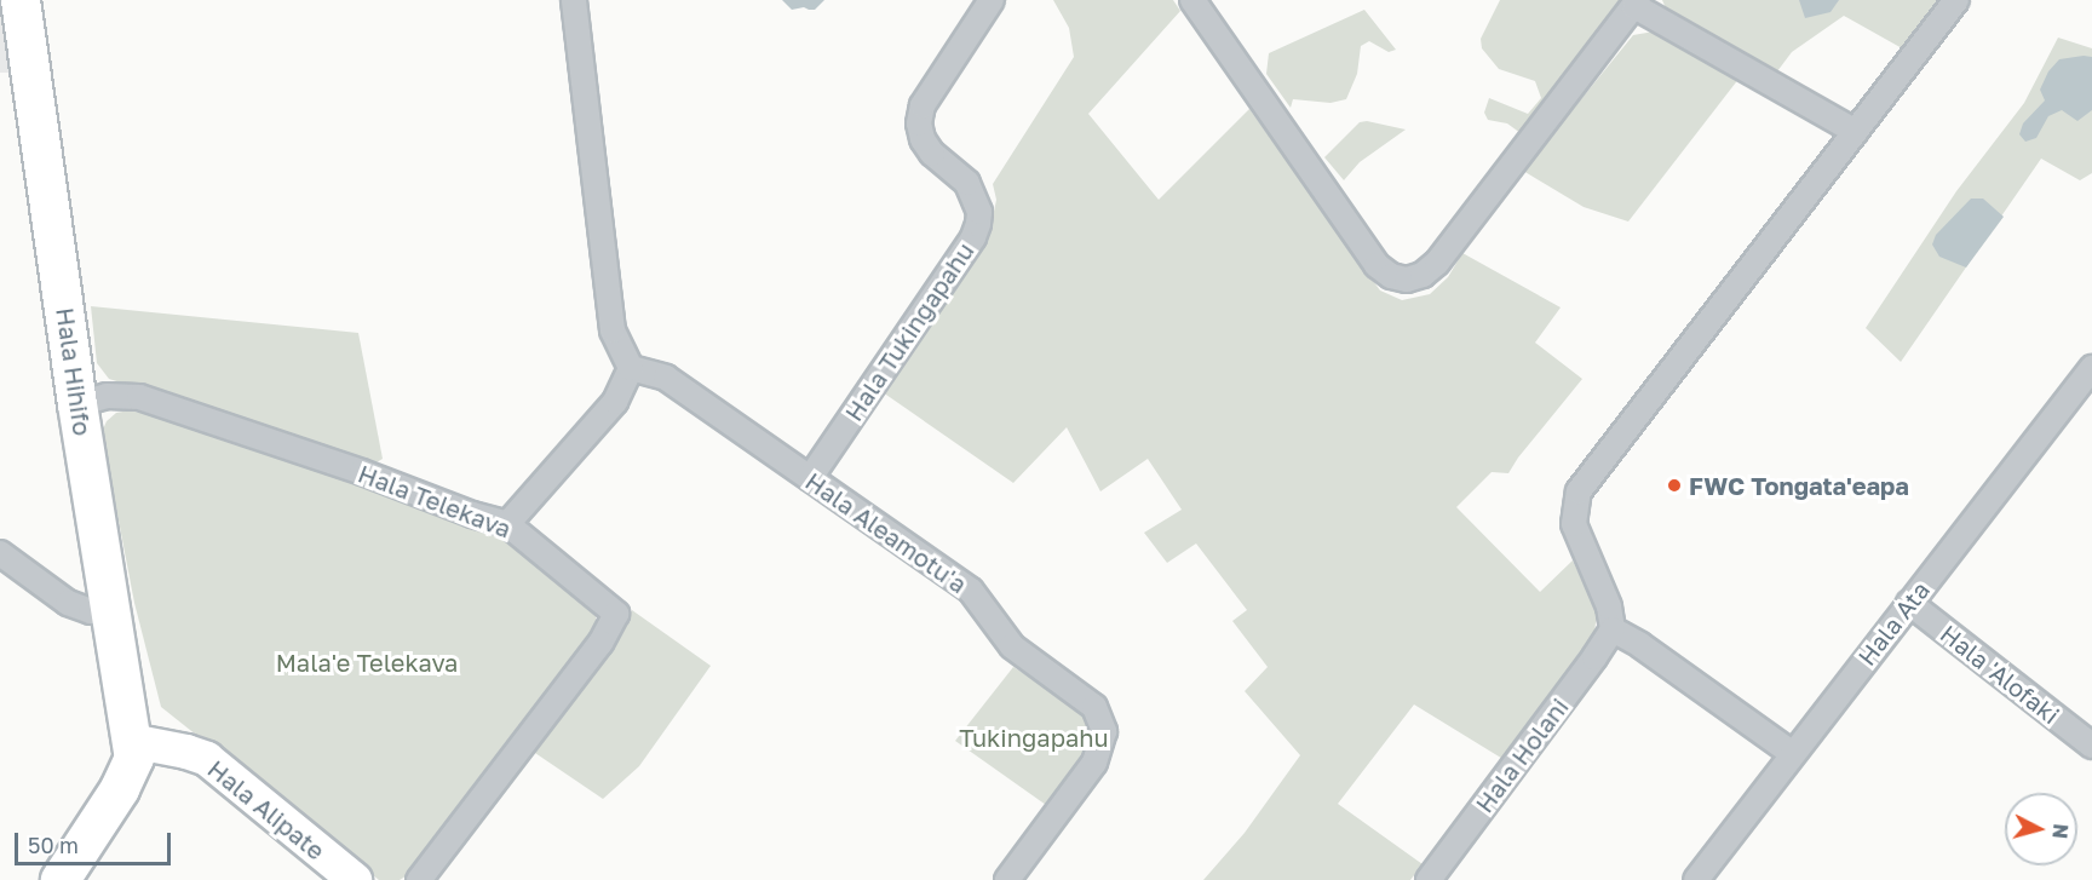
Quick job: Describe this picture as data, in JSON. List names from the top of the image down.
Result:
{
  "streets": {
    "main road": ["Hala Hihifo"],
    "street": [
      "Hala Tukingapahu",
      "Hala Telekava",
      "Hala Aleamotu'a",
      "Hala Ata",
      "Hala 'Alofaki",
      "Hala Holani",
      "Hala Alipate"
    ]
  },
  "crossings": [
    ["Hala Tukingapahu", "Hala Aleamotu'a"],
    ["Hala Hihifo", "Hala Telekava"],
    ["Hala Hihifo", "Hala Alipate"],
    ["Hala Ata", "Hala 'Alofaki"]
  ],
  "parks": ["Mala'e Telekava", "Tukingapahu"],
  "places": ["FWC Tongata'eapa"],
  "scale_bar": "50 m",
  "north": "right"
}
